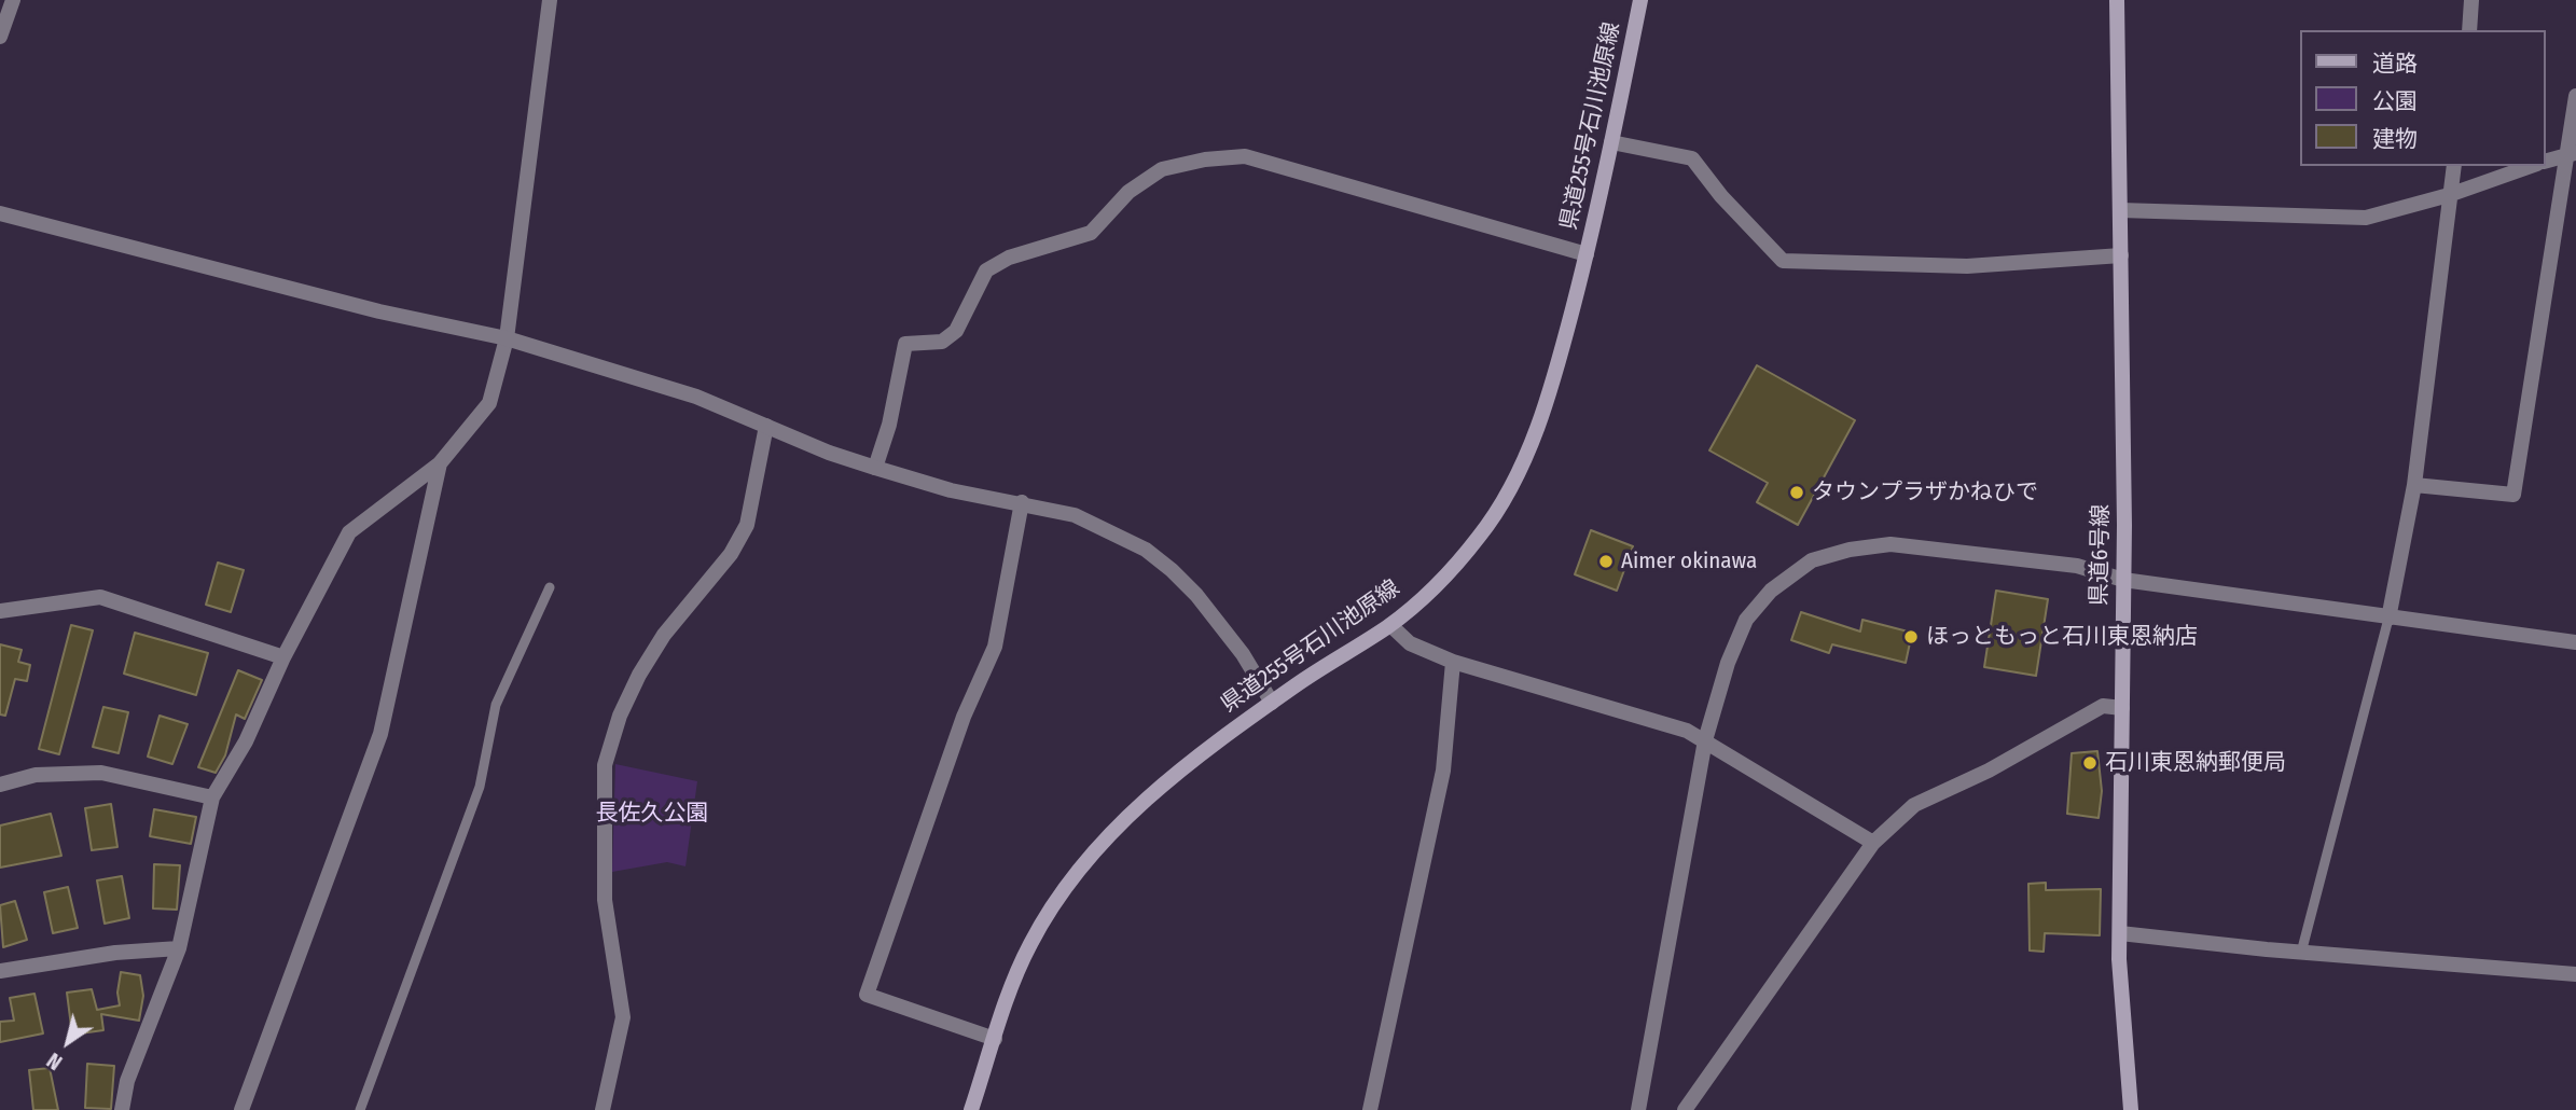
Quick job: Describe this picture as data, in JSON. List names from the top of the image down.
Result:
{
  "streets": {
    "main road": ["県道255号石川池原線", "県道6号線"]
  },
  "parks": ["長佐久公園"],
  "places": [
    "タウンプラザかねひで",
    "Aimer okinawa",
    "ほっともっと石川東恩納店",
    "石川東恩納郵便局"
  ],
  "legend": ["道路", "公園", "建物"],
  "north": "bottom left"
}
